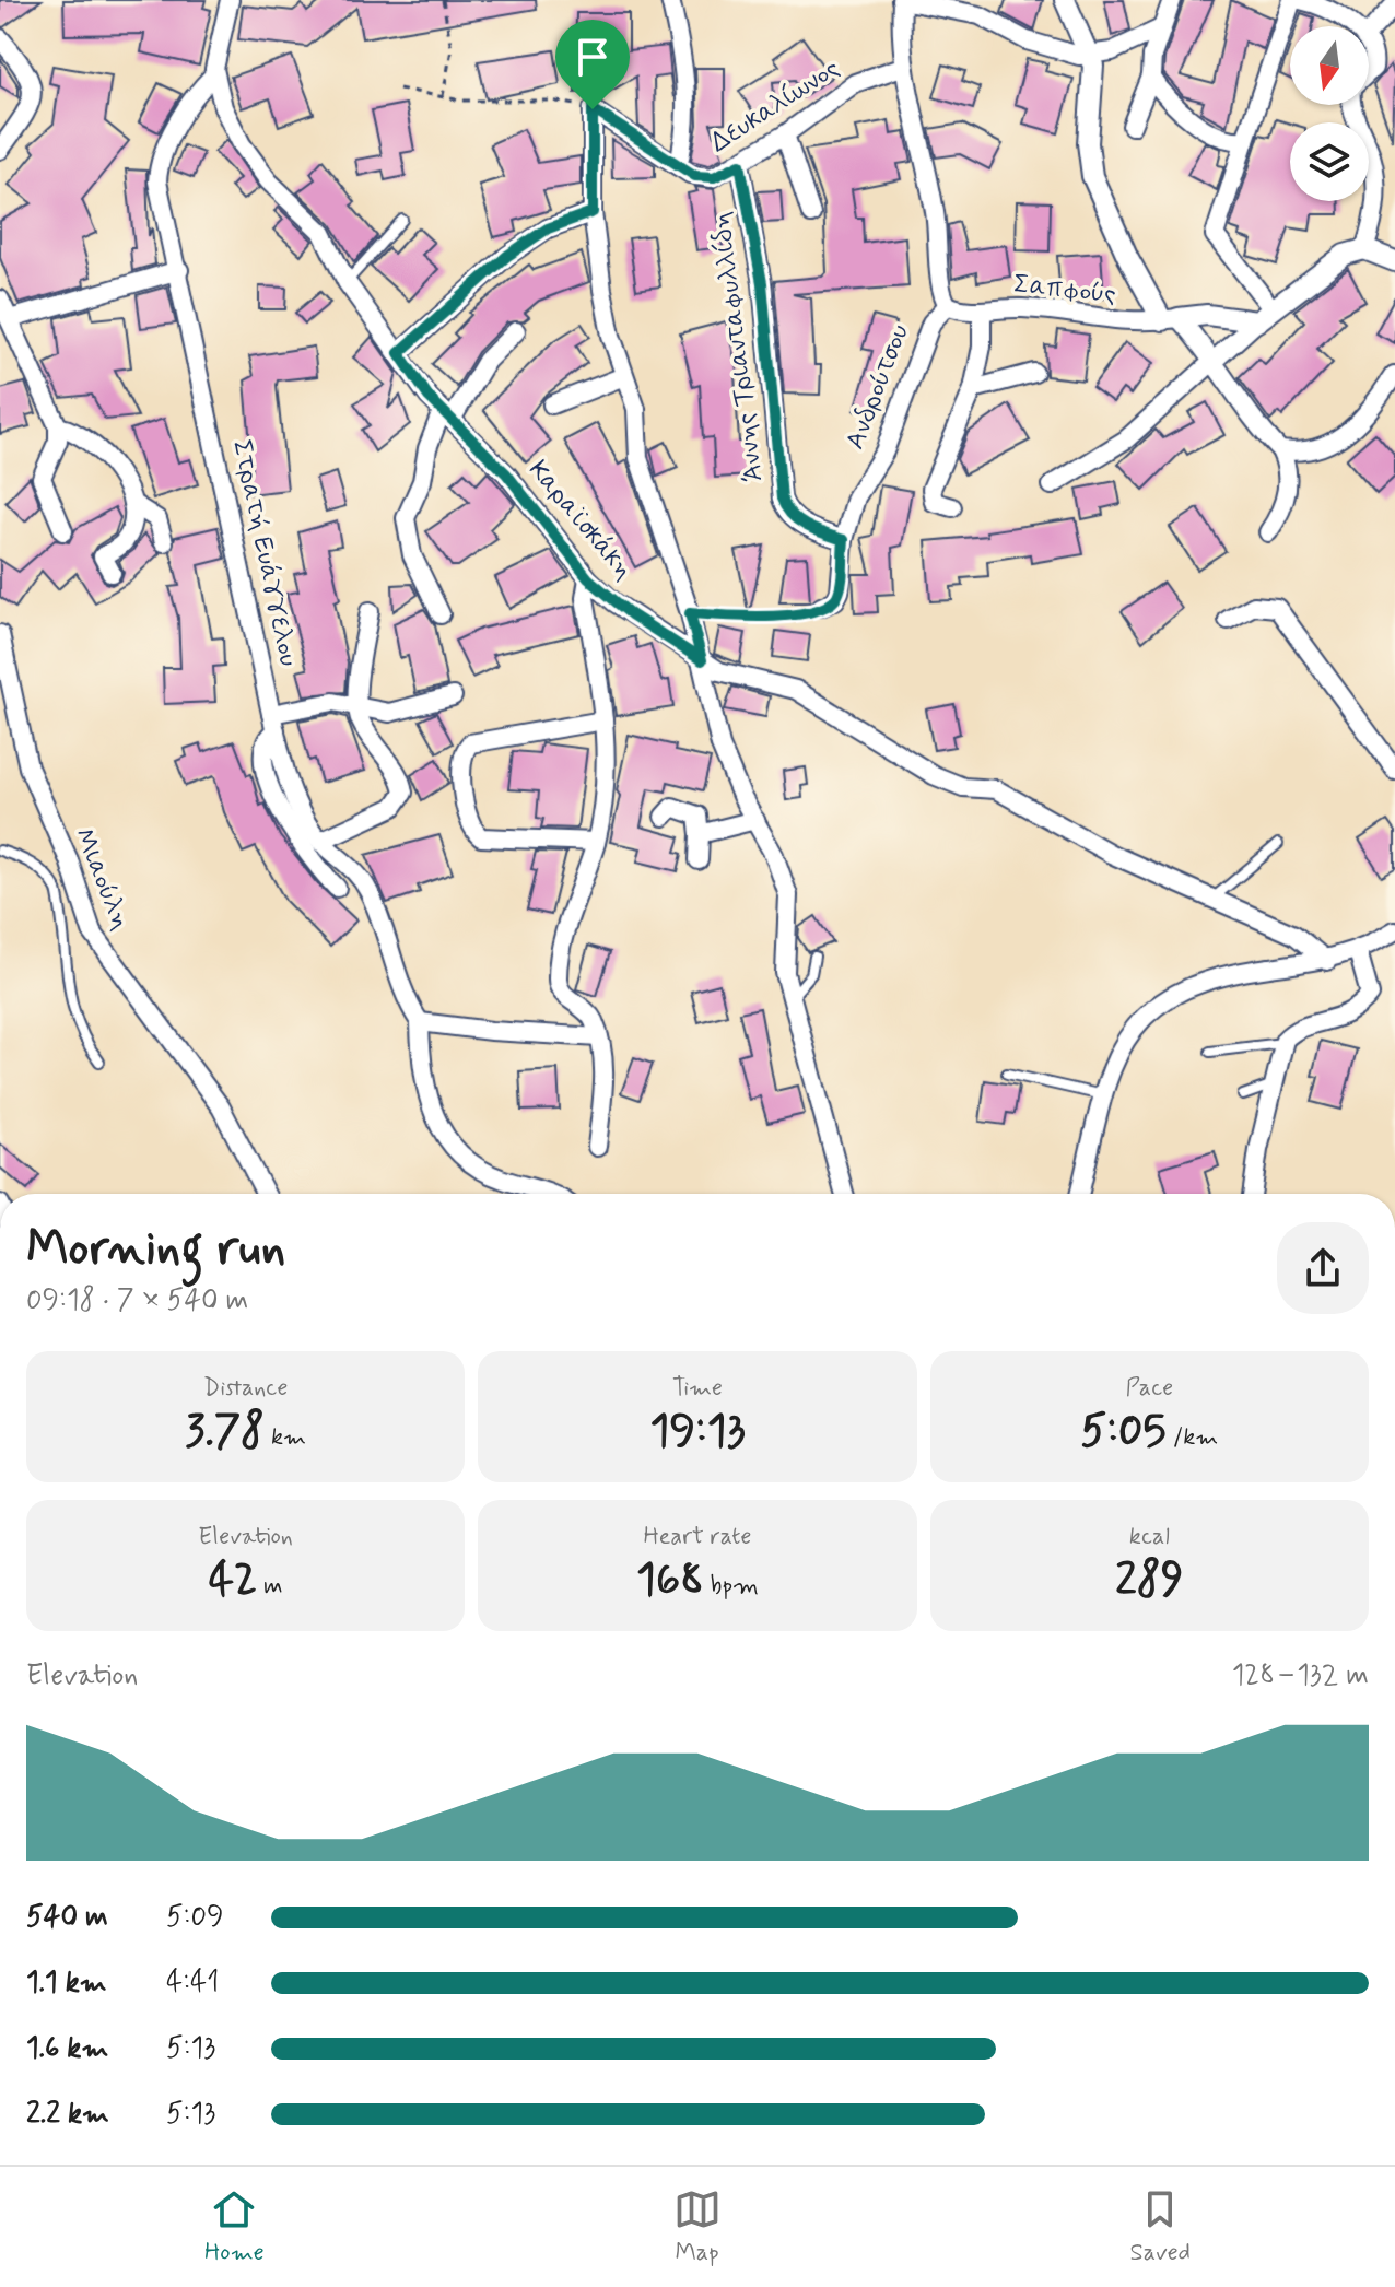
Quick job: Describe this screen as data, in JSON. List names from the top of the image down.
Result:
{
  "streets": {
    "street": [
      "Δευκαλίωνος",
      "Σαπφούς",
      "Άννης Τριανταφυλλίδη",
      "Ανδρούτσου",
      "Καραϊσκάκη",
      "Στρατή Ευάγγελου",
      "Μιαούλη"
    ]
  },
  "crossings": [
    ["Δευκαλίωνος", "Άννης Τριανταφυλλίδη"],
    ["Άννης Τριανταφυλλίδη", "Ανδρούτσου"],
    ["Καραϊσκάκη", "Στρατή Ευάγγελου"]
  ],
  "north": "bottom",
  "page": {
    "heading": ["Morning run", "09:18 · 7 × 540 m"],
    "stats": [
      ["Distance", "3.78 km"],
      ["Time", "19:13"],
      ["Pace", "5:05 /km"],
      ["Elevation", "42 m"],
      ["Heart rate", "168 bpm"],
      ["kcal", "289"]
    ],
    "chart": ["Elevation", "128–132 m"],
    "list": [
      {
        "name": "540 m",
        "note": "5:09"
      },
      {
        "name": "1.1 km",
        "note": "4:41"
      },
      {
        "name": "1.6 km",
        "note": "5:13"
      },
      {
        "name": "2.2 km",
        "note": "5:13"
      }
    ],
    "tabs": ["Home", "Map", "Saved"]
  }
}
